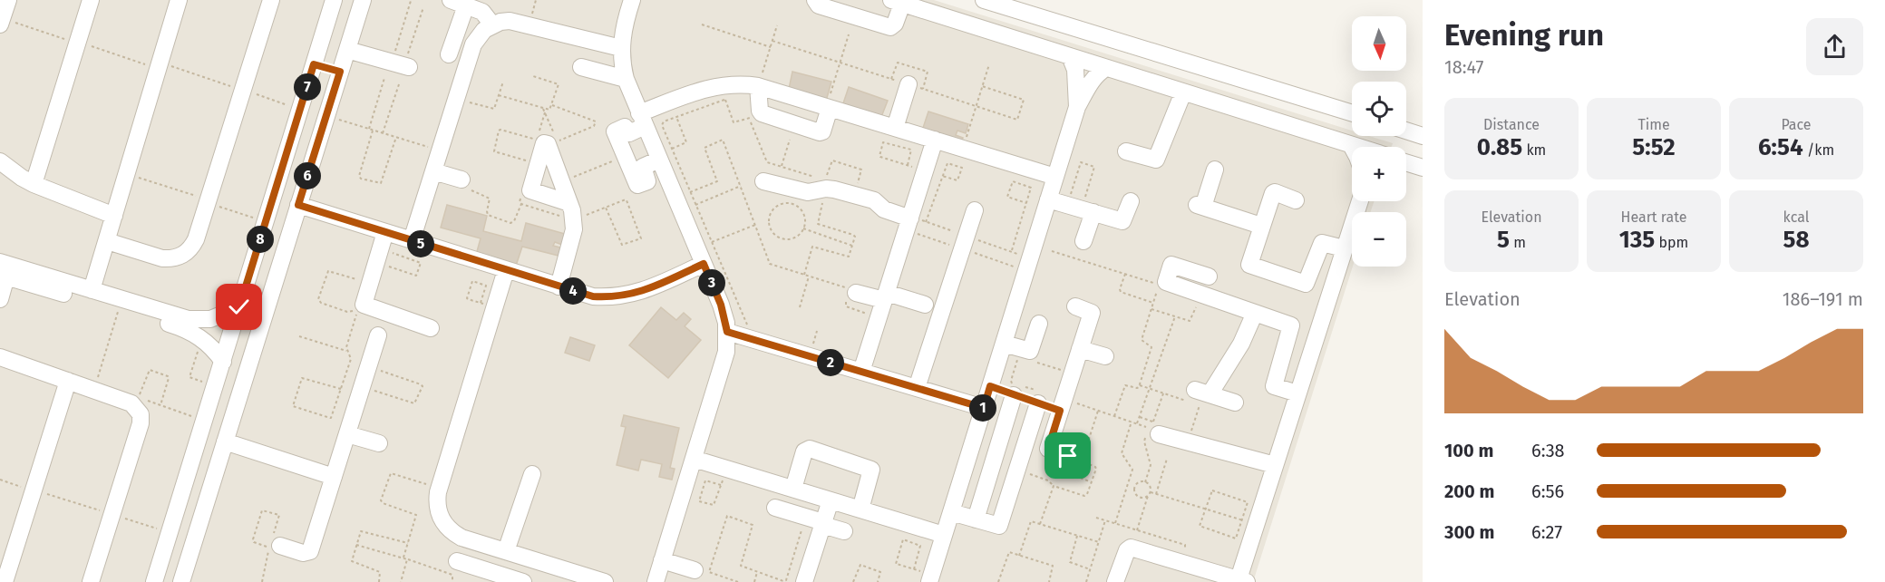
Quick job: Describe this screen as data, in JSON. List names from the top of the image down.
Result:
{
  "north": "bottom",
  "page": {
    "heading": ["Evening run", "18:47"],
    "map_buttons": ["+", "−"],
    "pins": [
      "7",
      "6",
      "8",
      "5",
      "3",
      "4",
      "2",
      "1"
    ],
    "stats": [
      ["Distance", "0.85 km"],
      ["Time", "5:52"],
      ["Pace", "6:54 /km"],
      ["Elevation", "5 m"],
      ["Heart rate", "135 bpm"],
      ["kcal", "58"]
    ],
    "chart": ["Elevation", "186–191 m"],
    "list": [
      {
        "name": "100 m",
        "note": "6:38"
      },
      {
        "name": "200 m",
        "note": "6:56"
      },
      {
        "name": "300 m",
        "note": "6:27"
      }
    ]
  }
}
